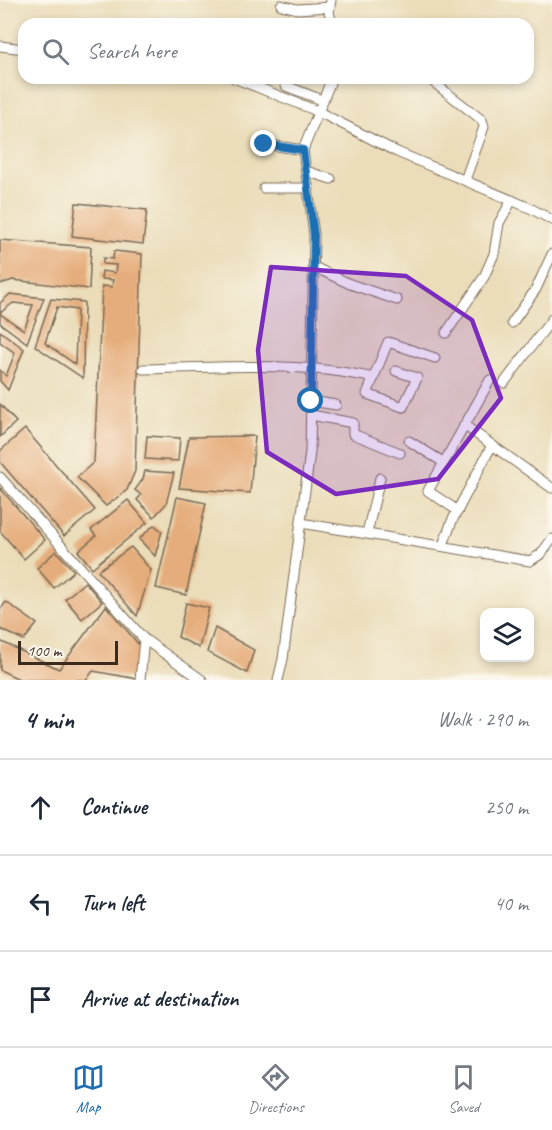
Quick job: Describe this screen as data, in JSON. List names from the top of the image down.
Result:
{
  "scale_bar": "100 m",
  "page": {
    "search": "Search here",
    "scale": "100 m",
    "heading": ["4 min", "Walk · 290 m"],
    "list": [
      ["Continue", "250 m"],
      ["Turn left", "40 m"],
      "Arrive at destination"
    ],
    "nav": ["Map", "Directions", "Saved"]
  }
}
